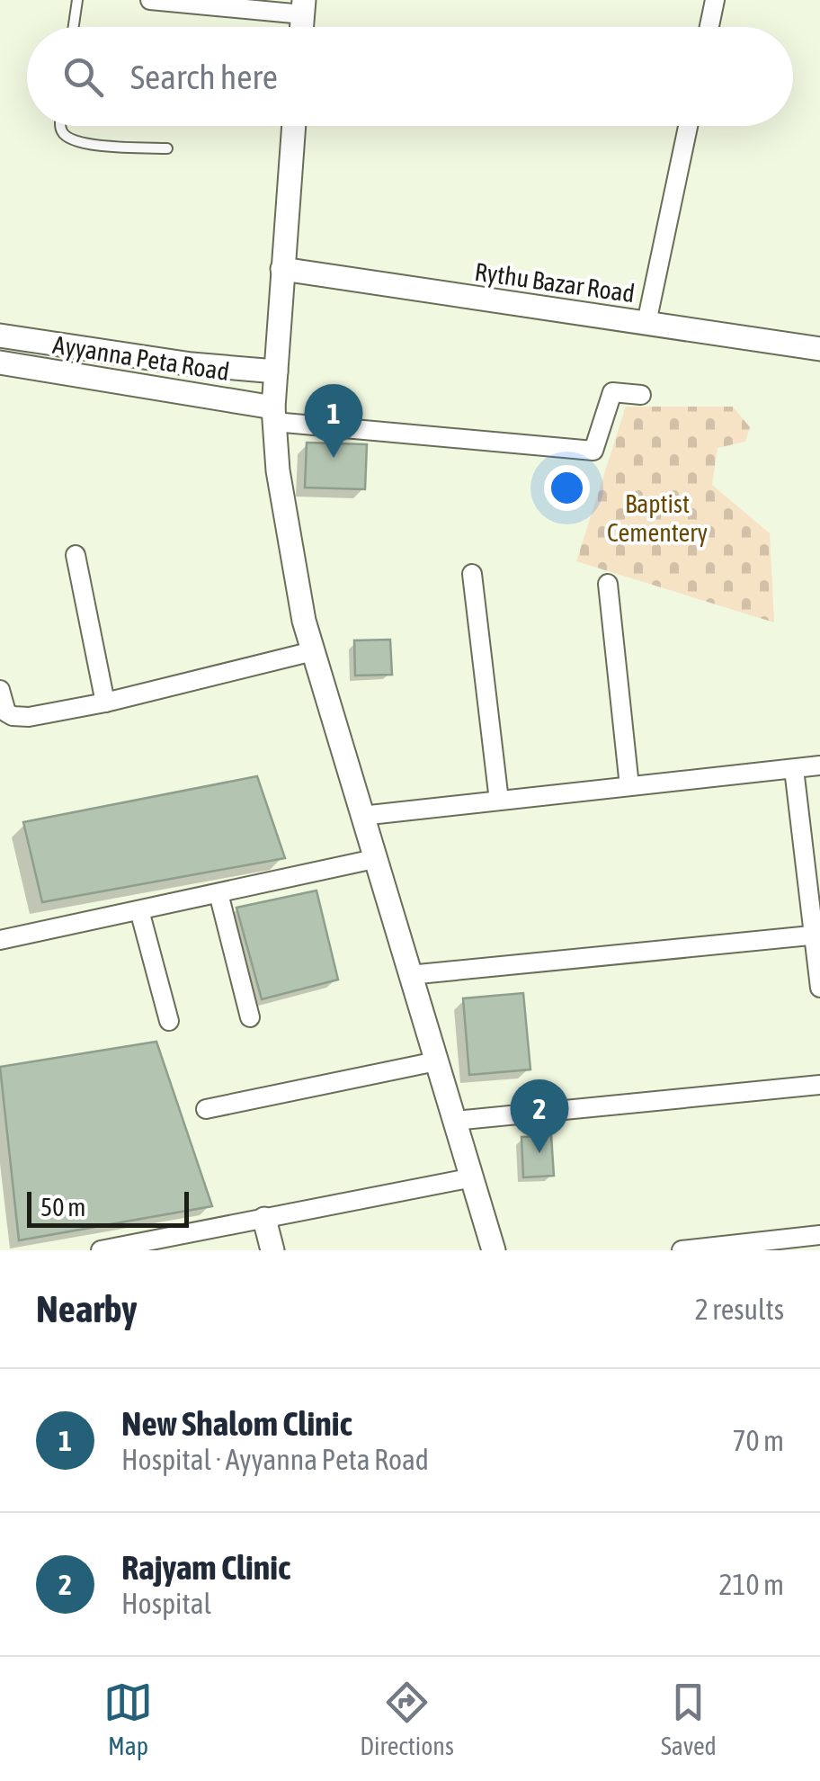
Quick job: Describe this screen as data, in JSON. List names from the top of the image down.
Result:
{
  "streets": {
    "street": ["Rythu Bazar Road", "Ayyanna Peta Road"]
  },
  "parks": ["Baptist Cementery"],
  "scale_bar": "50 m",
  "page": {
    "search": "Search here",
    "pins": ["1", "2"],
    "scale": "50 m",
    "heading": ["Nearby", "2 results"],
    "list": [
      {
        "mark": "1",
        "name": "New Shalom Clinic",
        "note": "Hospital · Ayyanna Peta Road",
        "value": "70 m"
      },
      {
        "mark": "2",
        "name": "Rajyam Clinic",
        "note": "Hospital",
        "value": "210 m"
      }
    ],
    "nav": ["Map", "Directions", "Saved"]
  }
}
